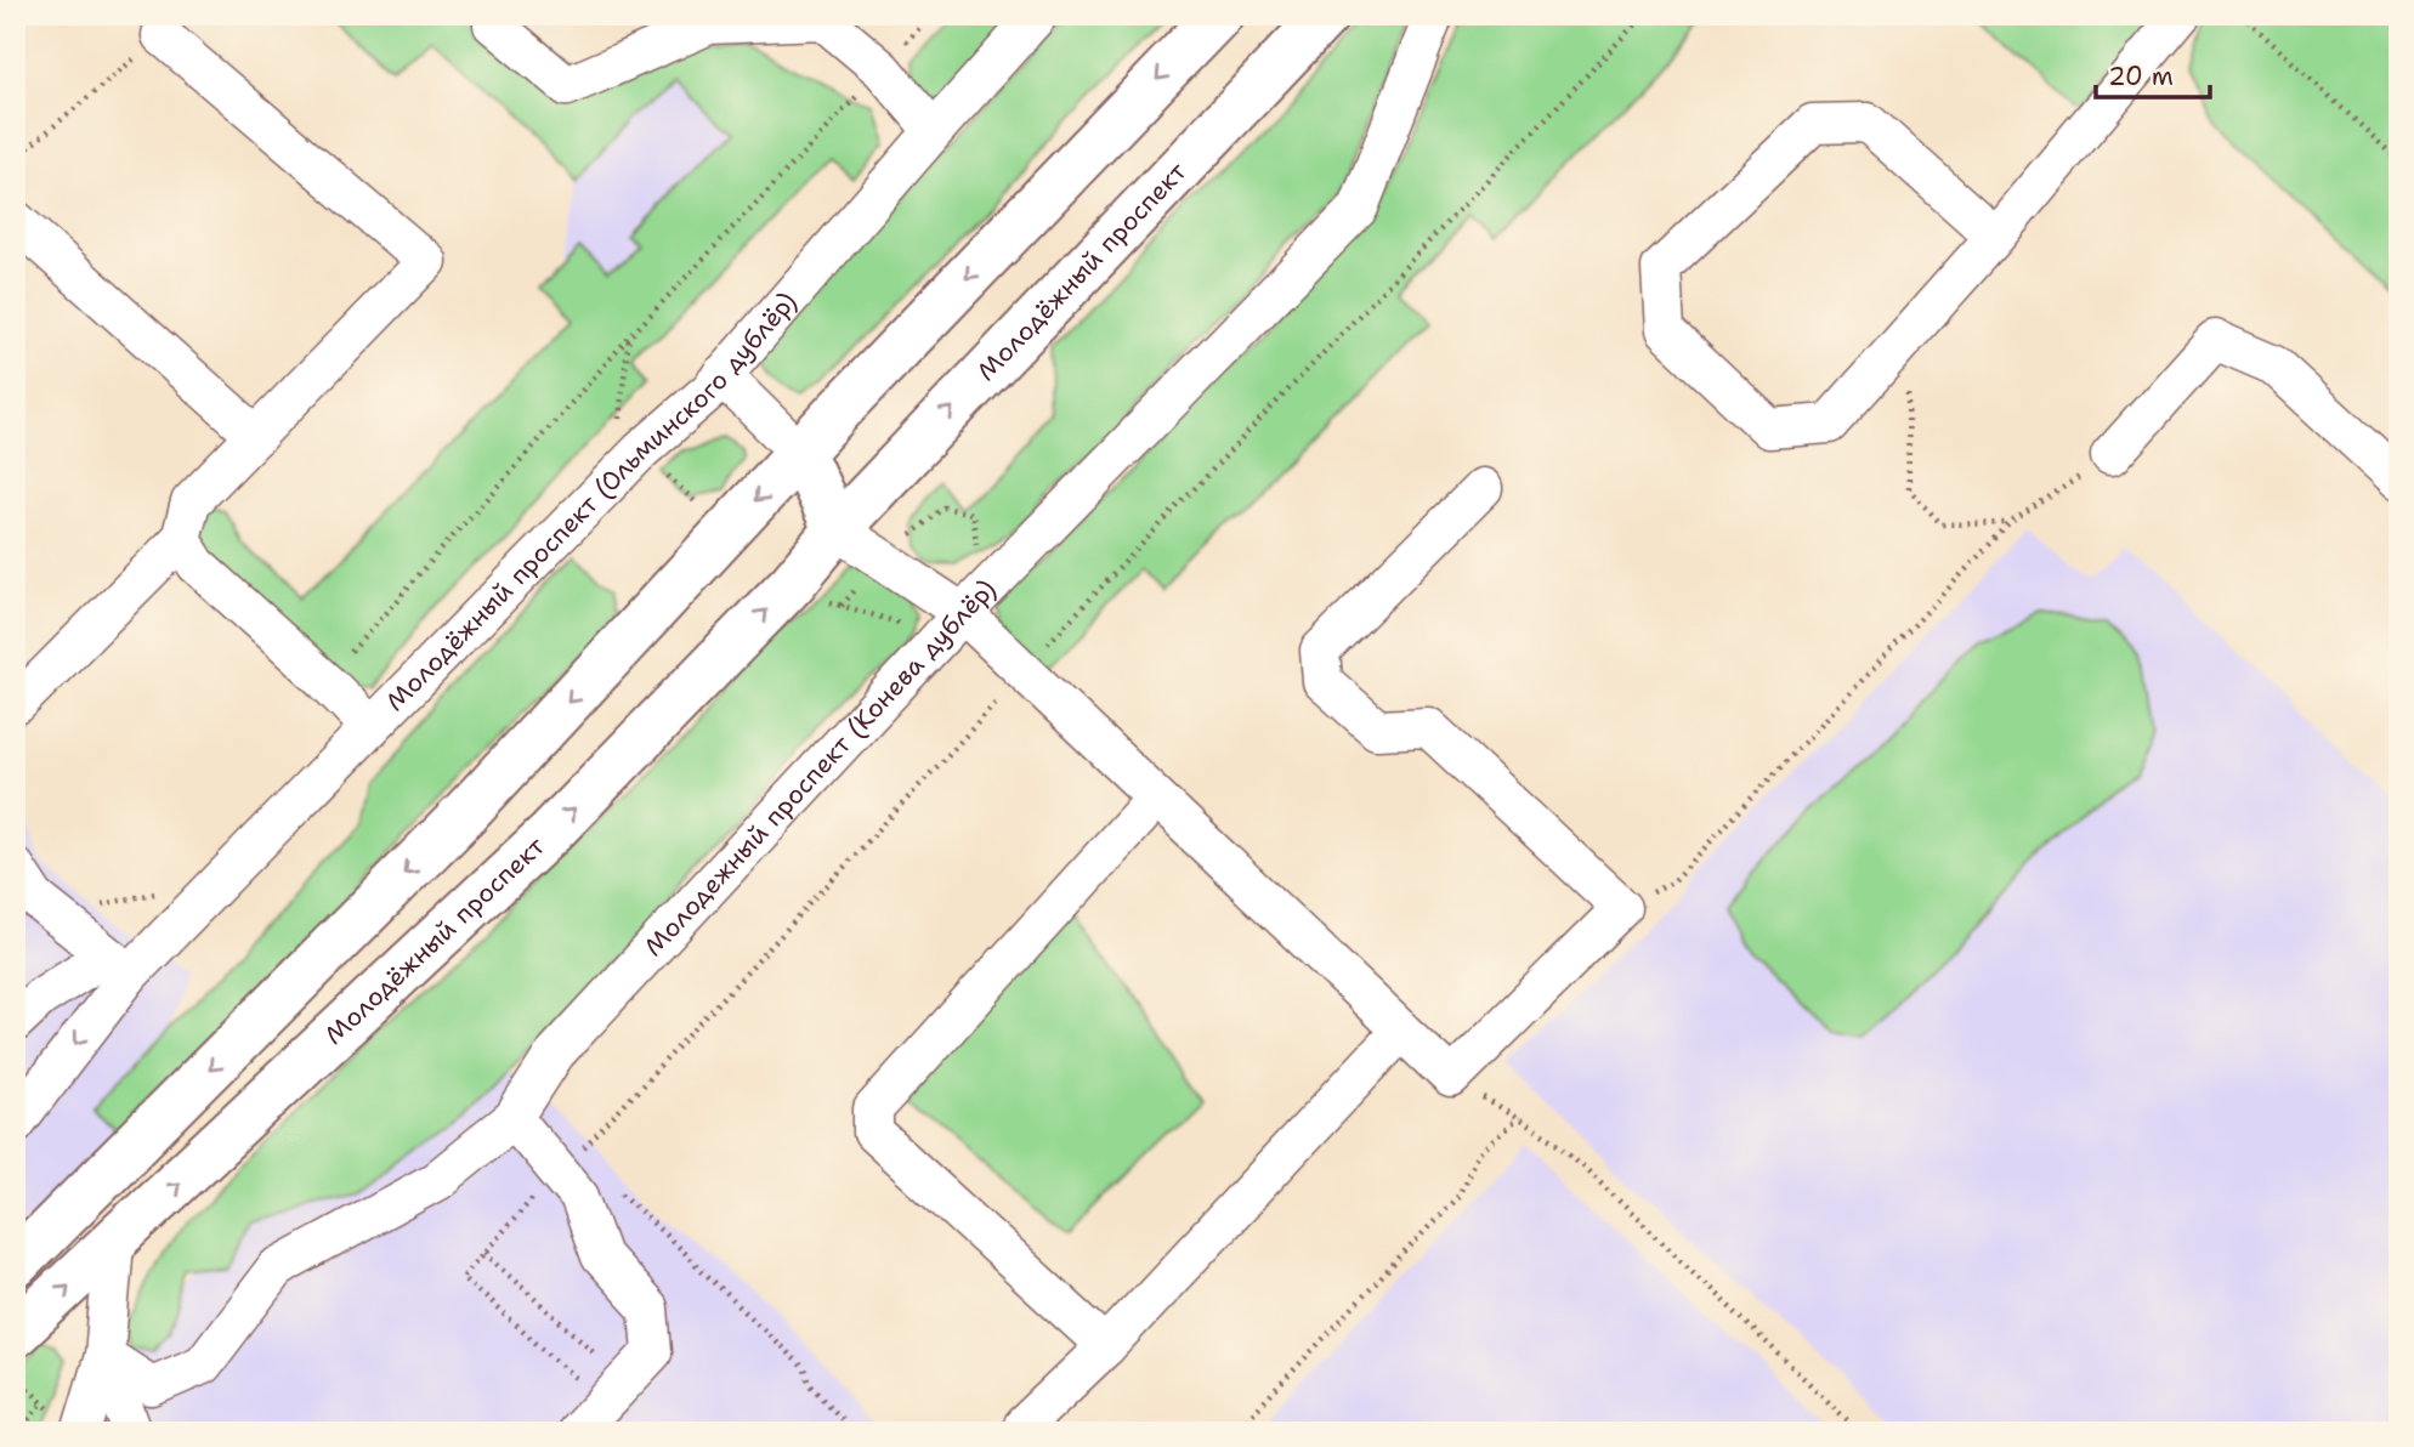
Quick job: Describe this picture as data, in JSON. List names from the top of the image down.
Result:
{
  "streets": {
    "main road": ["Молодёжный проспект"],
    "street": ["Молодёжный проспект (Ольминского дублёр)", "Молодежный проспект (Конева дублёр)"]
  },
  "scale_bar": "20 m"
}
